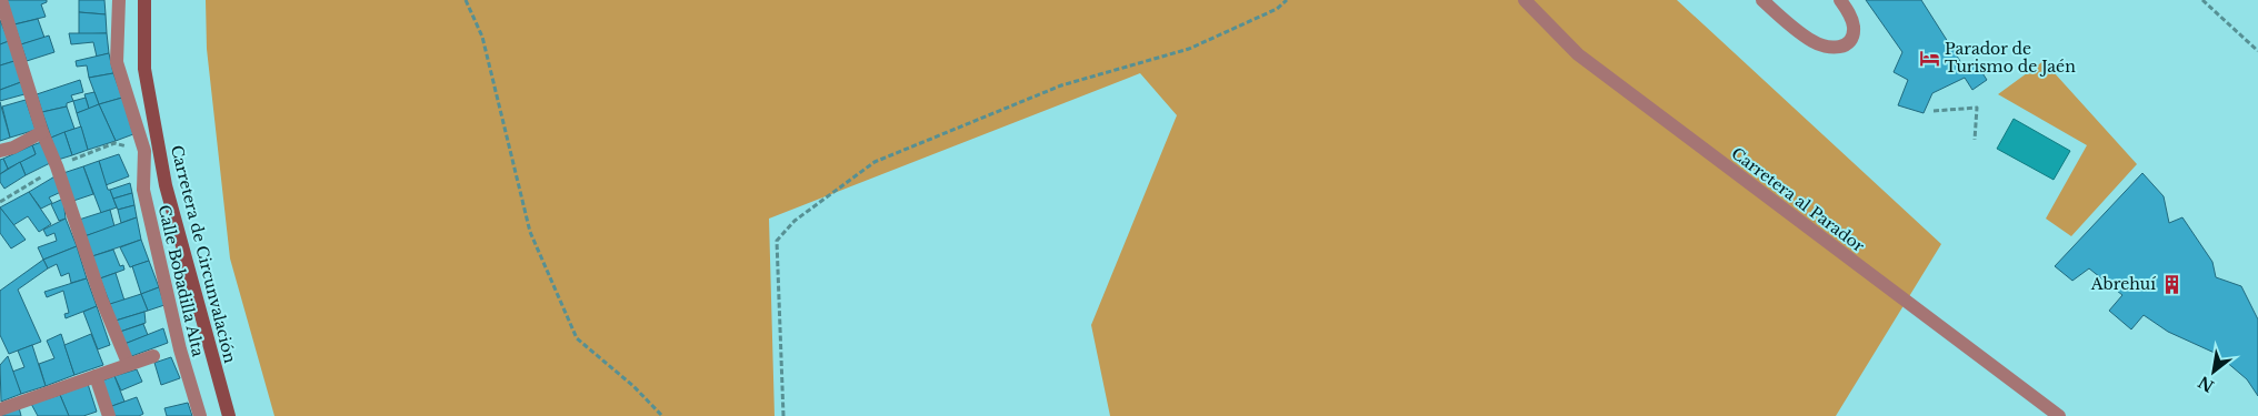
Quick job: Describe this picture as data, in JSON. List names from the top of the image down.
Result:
{
  "streets": {
    "main road": ["Carretera de Circunvalación"],
    "street": ["Carretera al Parador", "Calle Bobadilla Alta"]
  },
  "places": {
    "hotel": ["Parador de Turismo de Jaén"],
    "building": ["Abrehuí"]
  },
  "north": "bottom left"
}
